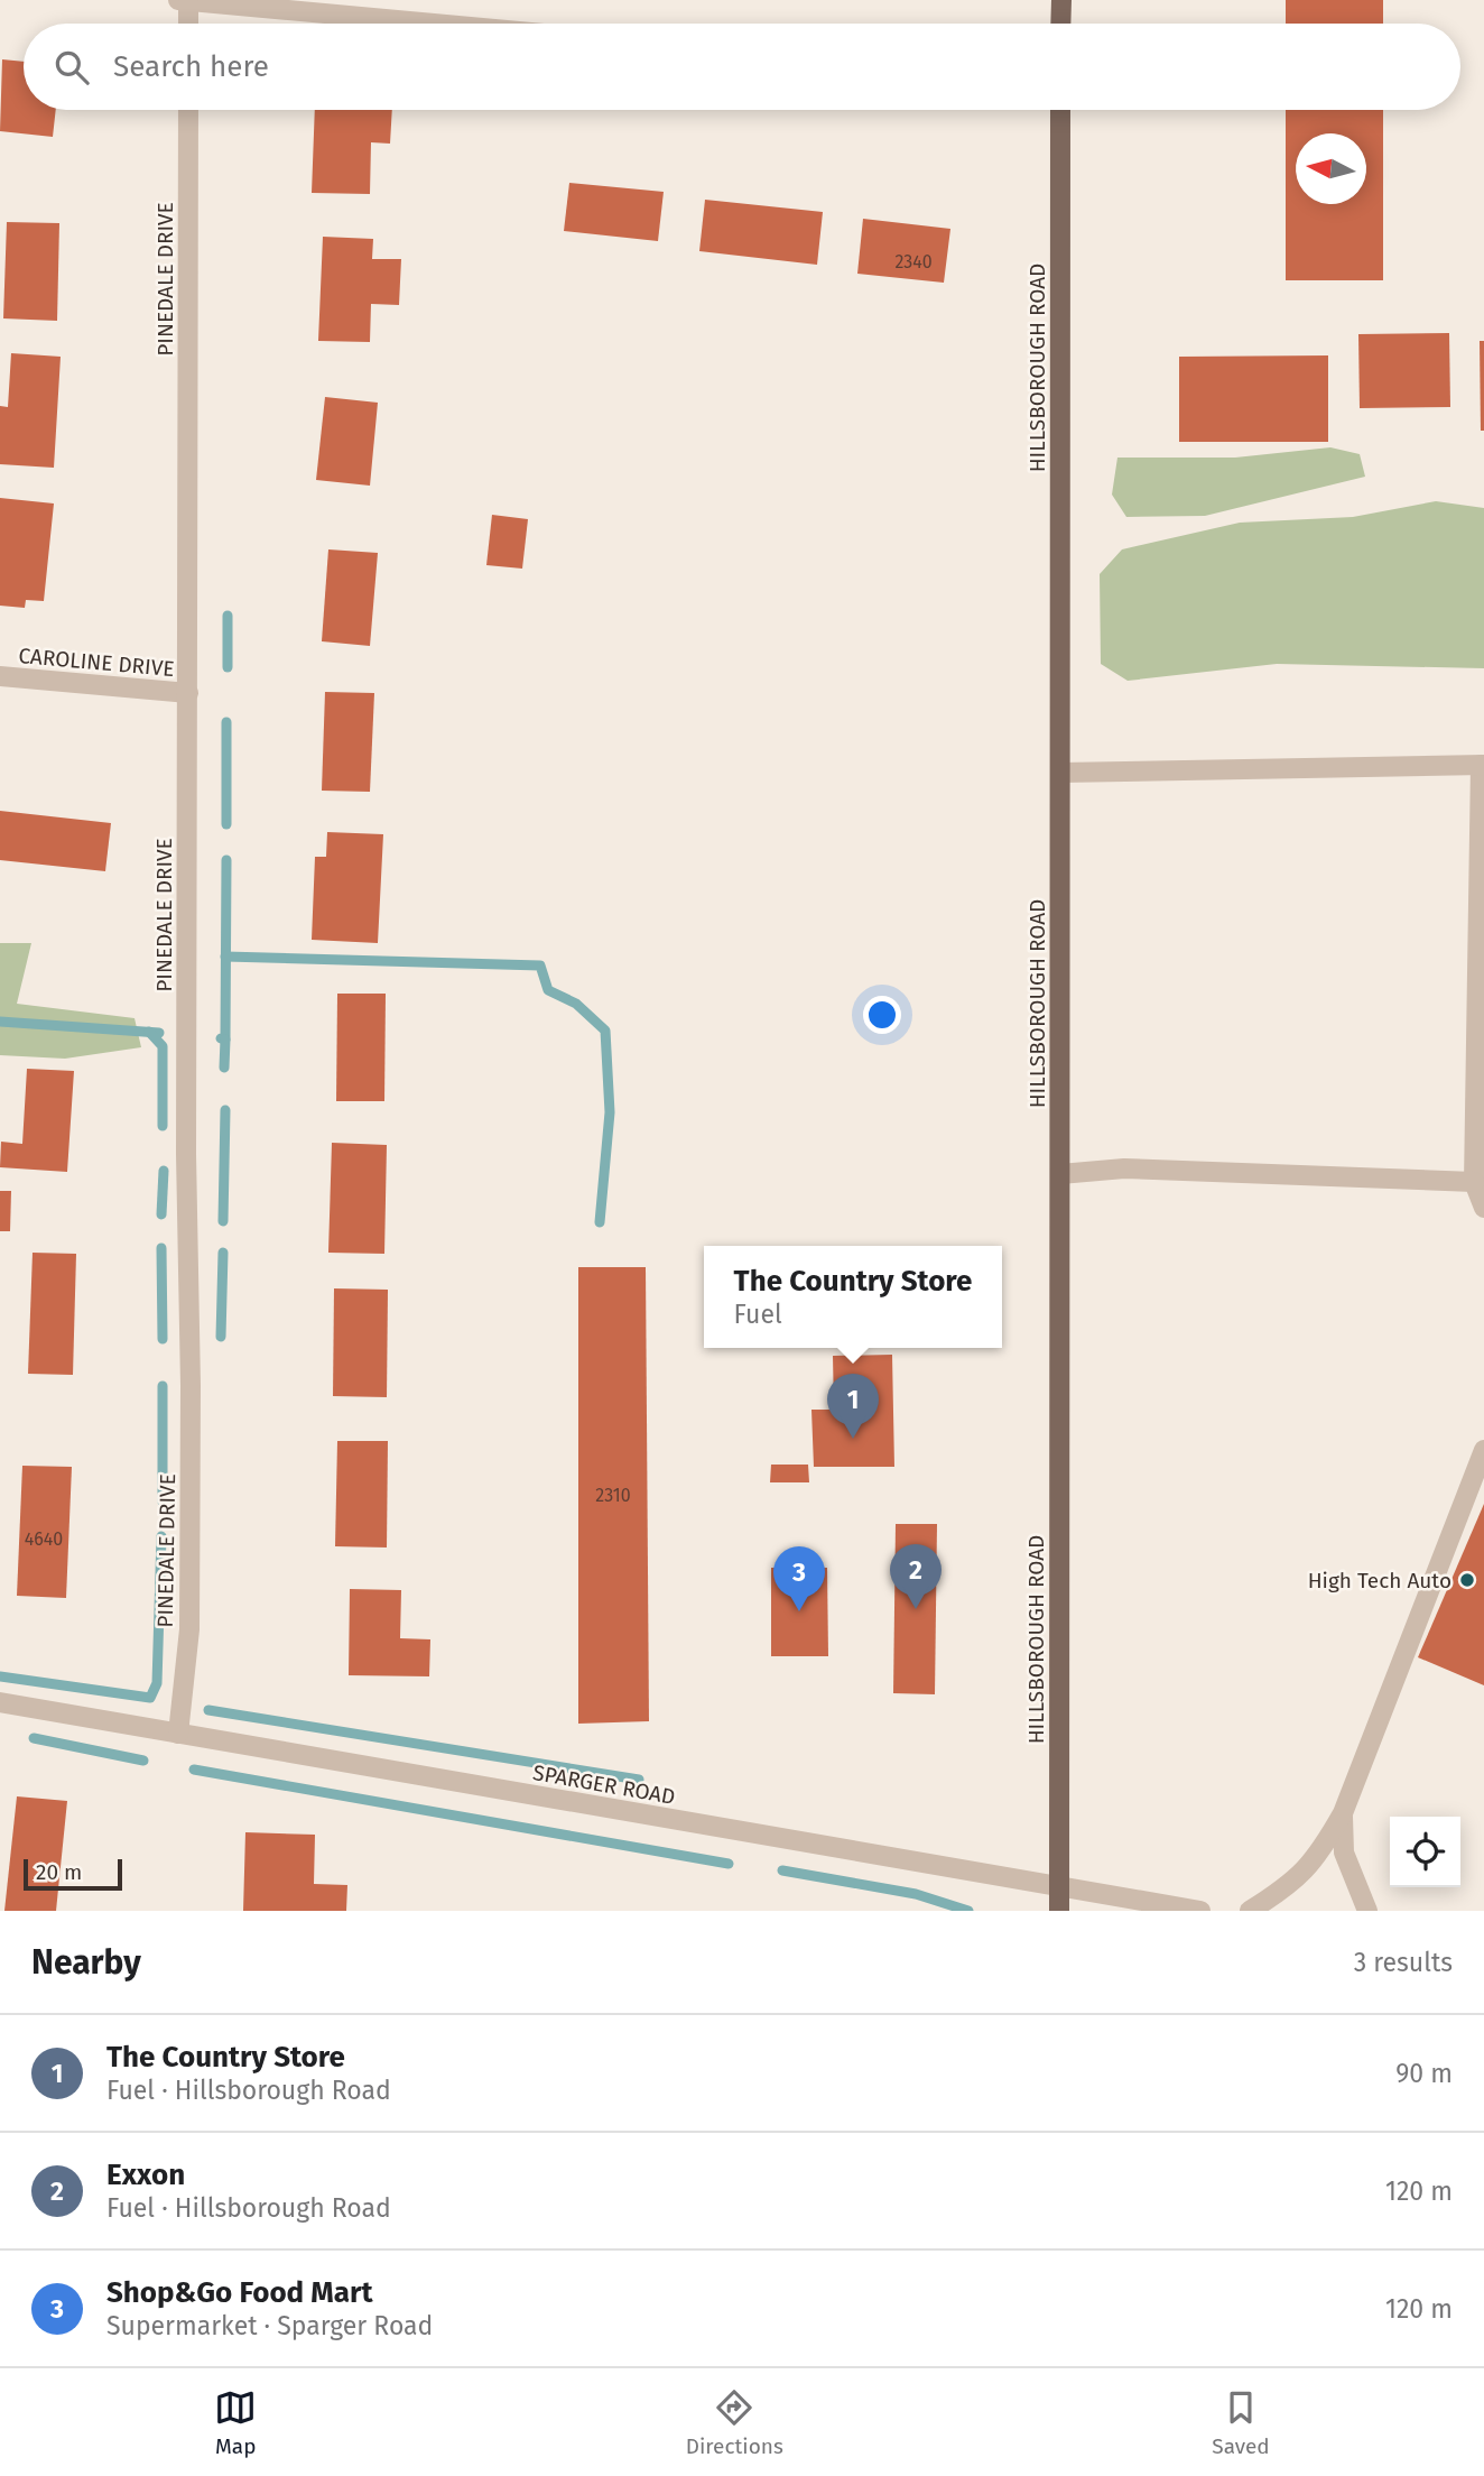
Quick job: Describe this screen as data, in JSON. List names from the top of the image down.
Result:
{
  "streets": {
    "main road": ["HILLSBOROUGH ROAD"],
    "street": ["PINEDALE DRIVE", "CAROLINE DRIVE", "SPARGER ROAD"]
  },
  "crossings": [
    ["PINEDALE DRIVE", "CAROLINE DRIVE"],
    ["PINEDALE DRIVE", "SPARGER ROAD"],
    ["HILLSBOROUGH ROAD", "SPARGER ROAD"]
  ],
  "places": ["High Tech Auto"],
  "house_numbers": ["2340", "2310", "4640"],
  "scale_bar": "20 m",
  "north": "left",
  "page": {
    "search": "Search here",
    "popup": ["The Country Store", "Fuel"],
    "pins": ["1", "2", "3"],
    "scale": "20 m",
    "heading": ["Nearby", "3 results"],
    "list": [
      {
        "mark": "1",
        "name": "The Country Store",
        "note": "Fuel · Hillsborough Road",
        "value": "90 m"
      },
      {
        "mark": "2",
        "name": "Exxon",
        "note": "Fuel · Hillsborough Road",
        "value": "120 m"
      },
      {
        "mark": "3",
        "name": "Shop&Go Food Mart",
        "note": "Supermarket · Sparger Road",
        "value": "120 m"
      }
    ],
    "nav": ["Map", "Directions", "Saved"]
  }
}
